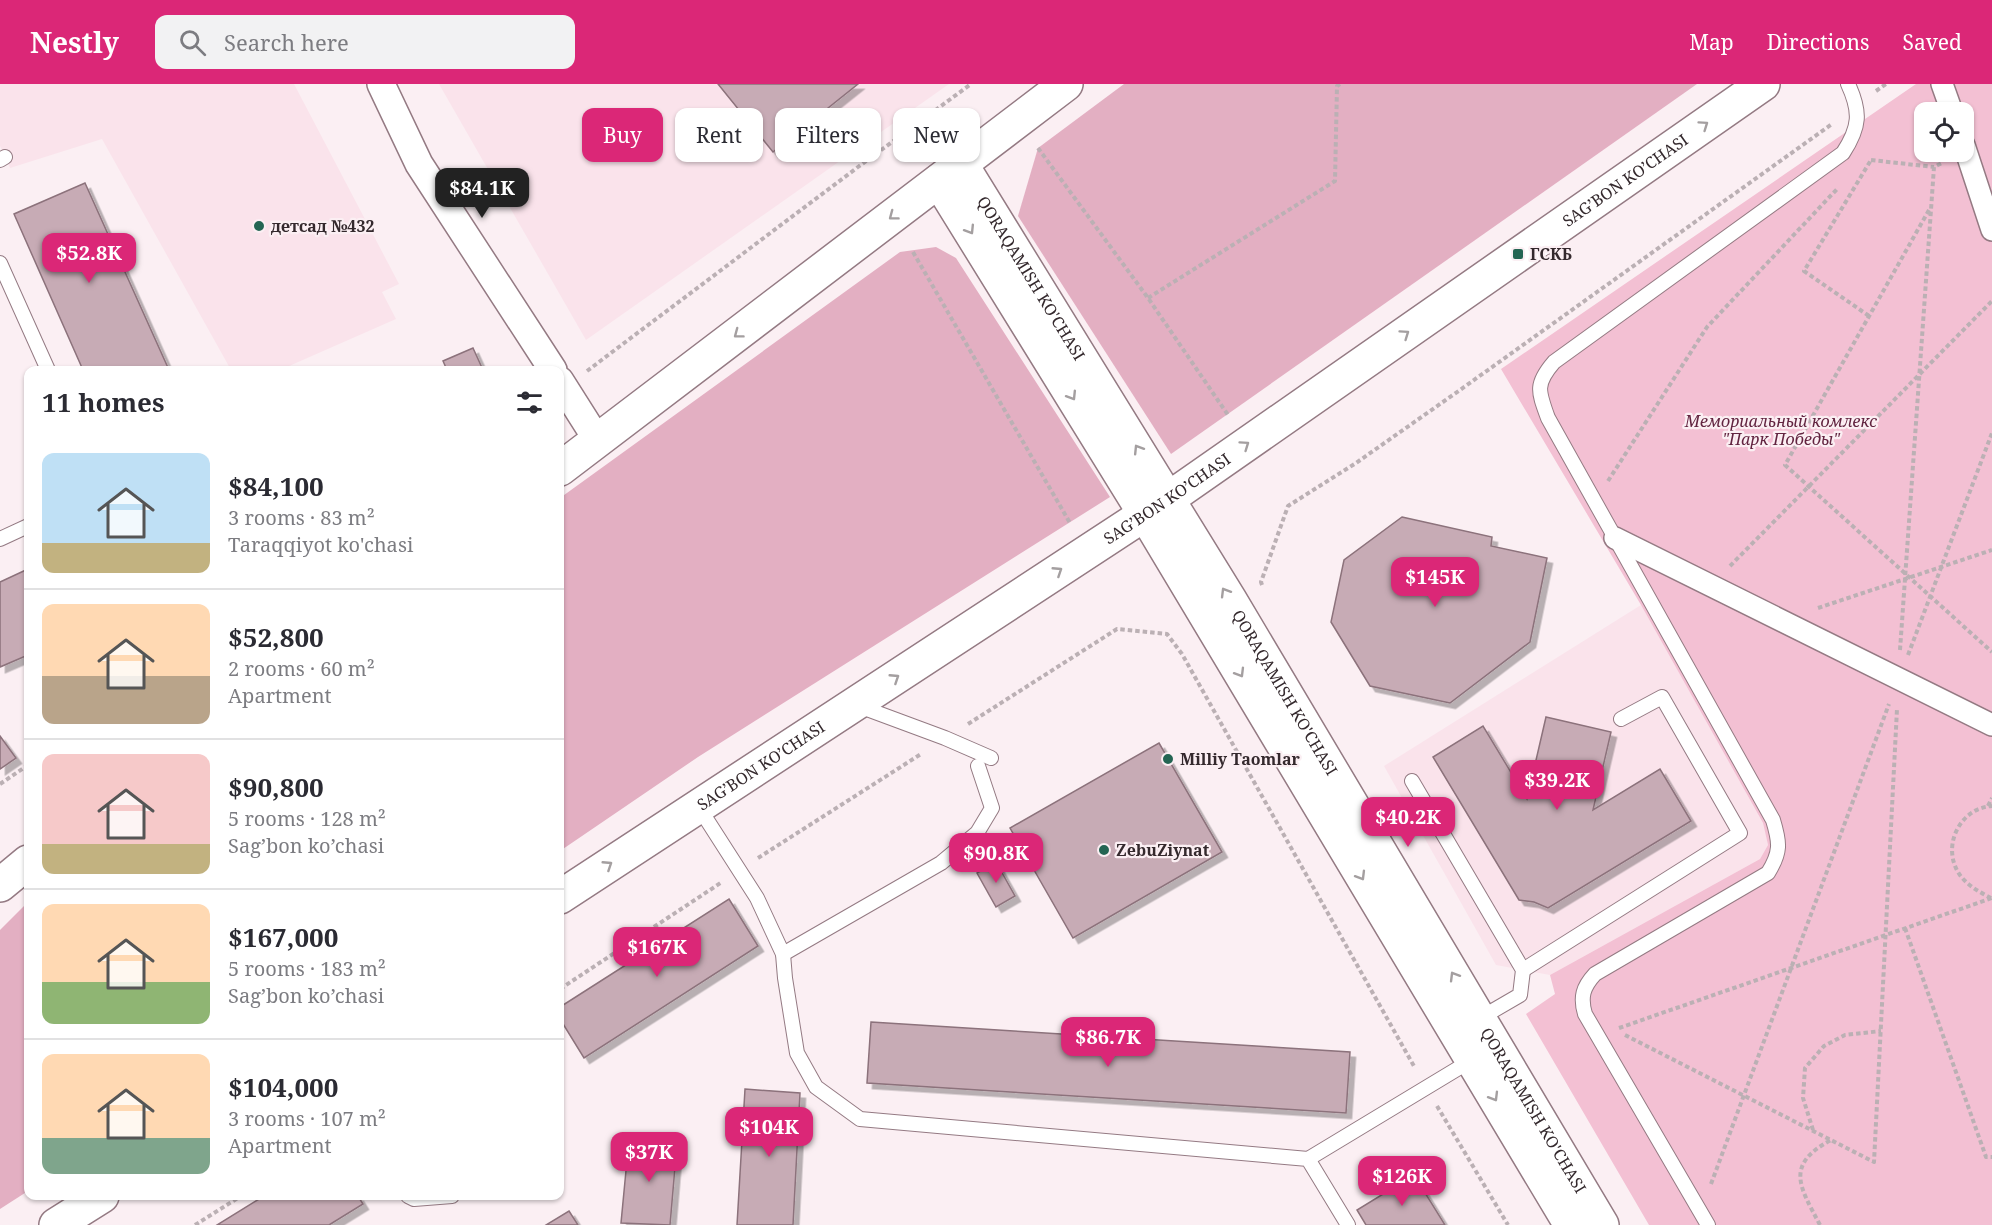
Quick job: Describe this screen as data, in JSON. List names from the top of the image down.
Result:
{
  "streets": {
    "main road": ["SAG’BON KO’CHASI", "QORAQAMISH KO'CHASI"]
  },
  "crossings": [
    ["SAG’BON KO’CHASI", "QORAQAMISH KO'CHASI"]
  ],
  "one_way": ["SAG’BON KO’CHASI"],
  "parks": ["Мемориальный комлекс \"Парк Победы\""],
  "places": {
    "other": ["детсад №432", "Milliy Taomlar", "ZebuZiynat"],
    "transit": ["ГСКБ"]
  },
  "page": {
    "header": "Nestly",
    "search": "Search here",
    "nav": ["Map", "Directions", "Saved"],
    "chip": [
      "Buy",
      "Rent",
      "Filters",
      "New"
    ],
    "price": [
      "$84.1K",
      "$52.8K",
      "$145K",
      "$39.2K",
      "$40.2K",
      "$90.8K",
      "$167K",
      "$86.7K",
      "$104K",
      "$37K",
      "$126K"
    ],
    "heading": "11 homes",
    "list": [
      {
        "name": "$84,100",
        "note": "3 rooms · 83 m² · Taraqqiyot ko'chasi"
      },
      {
        "name": "$52,800",
        "note": "2 rooms · 60 m² · Apartment"
      },
      {
        "name": "$90,800",
        "note": "5 rooms · 128 m² · Sag’bon ko’chasi"
      },
      {
        "name": "$167,000",
        "note": "5 rooms · 183 m² · Sag’bon ko’chasi"
      },
      {
        "name": "$104,000",
        "note": "3 rooms · 107 m² · Apartment"
      }
    ]
  }
}
